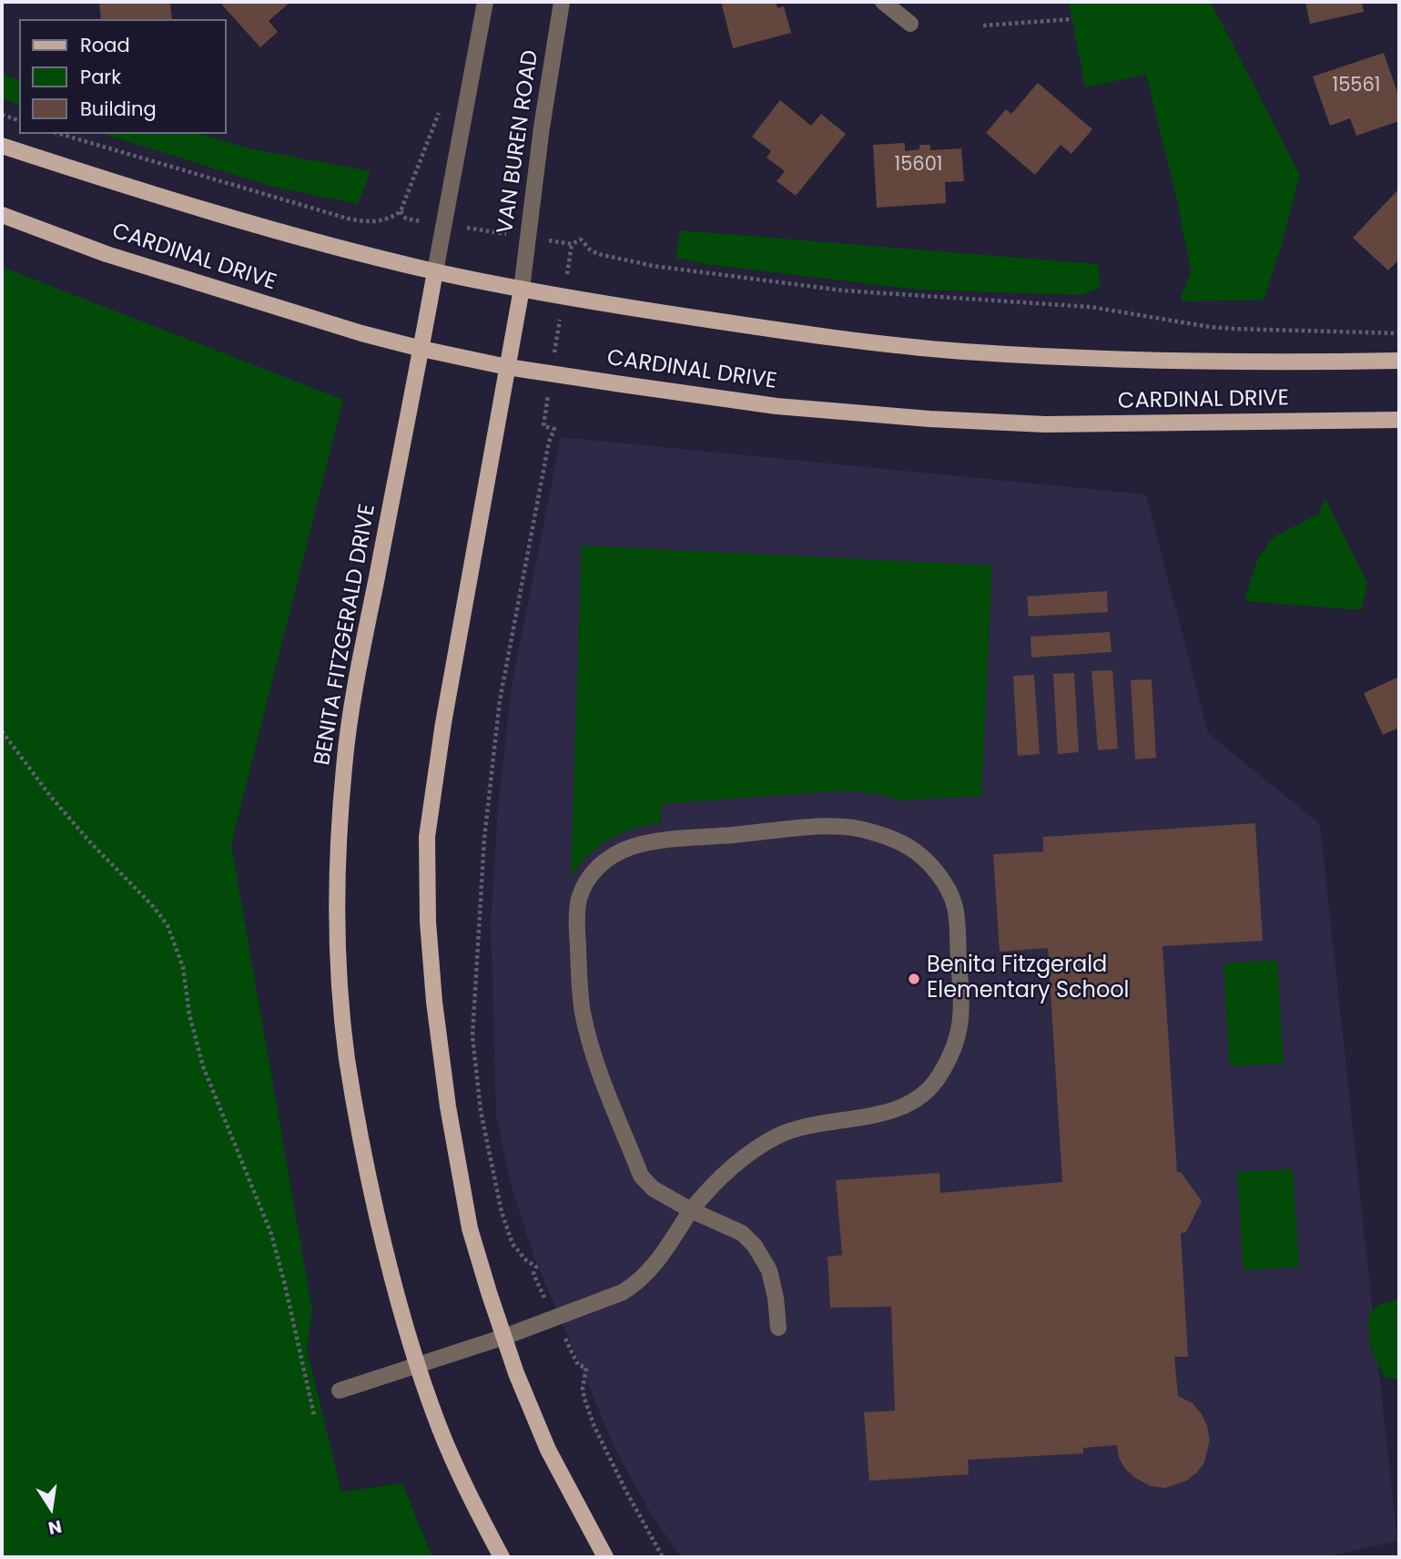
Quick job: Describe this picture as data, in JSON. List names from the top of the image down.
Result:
{
  "streets": {
    "main road": ["CARDINAL DRIVE", "BENITA FITZGERALD DRIVE"],
    "street": ["VAN BUREN ROAD"]
  },
  "crossings": [
    ["VAN BUREN ROAD", "CARDINAL DRIVE"],
    ["CARDINAL DRIVE", "BENITA FITZGERALD DRIVE"]
  ],
  "places": ["Benita Fitzgerald Elementary School"],
  "house_numbers": ["15561", "15601"],
  "legend": ["Road", "Park", "Building"],
  "north": "bottom"
}
